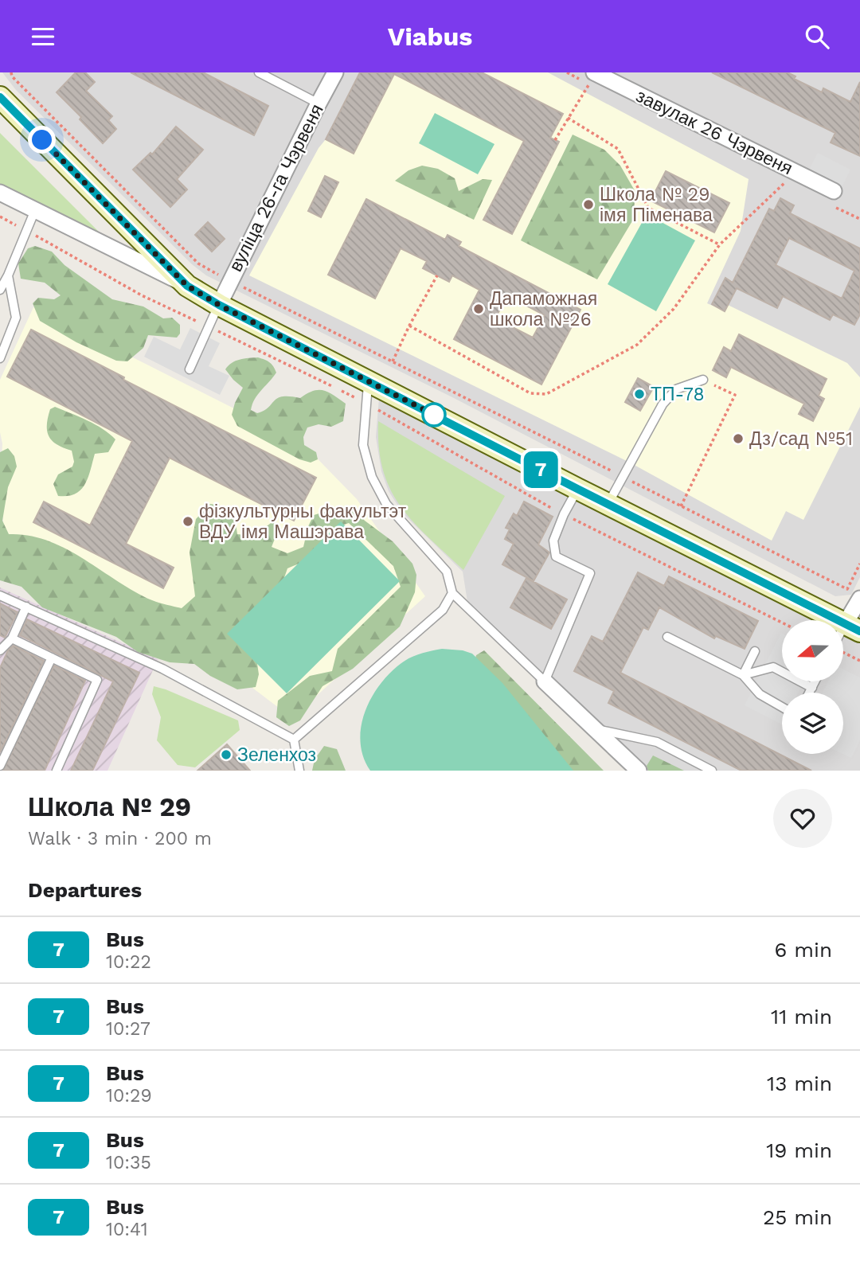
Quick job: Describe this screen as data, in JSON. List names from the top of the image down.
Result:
{
  "streets": {
    "street": ["завулак 26 Чэрвеня", "вуліца 26-га Чэрвеня"]
  },
  "places": [
    "Школа № 29 імя Піменава",
    "Дапаможная школа №26",
    "ТП-78",
    "Дз/сад №51",
    "фізкультурны факультэт ВДУ імя Машэрава",
    "Зеленхоз"
  ],
  "lines": ["bus line 7"],
  "north": "left",
  "page": {
    "header": "Viabus",
    "on_map": "7",
    "heading": [
      ["Школа № 29", "Walk · 3 min · 200 m"],
      "Departures"
    ],
    "list": [
      {
        "mark": "7",
        "name": "Bus",
        "note": "10:22",
        "value": "6 min"
      },
      {
        "mark": "7",
        "name": "Bus",
        "note": "10:27",
        "value": "11 min"
      },
      {
        "mark": "7",
        "name": "Bus",
        "note": "10:29",
        "value": "13 min"
      },
      {
        "mark": "7",
        "name": "Bus",
        "note": "10:35",
        "value": "19 min"
      },
      {
        "mark": "7",
        "name": "Bus",
        "note": "10:41",
        "value": "25 min"
      }
    ]
  }
}
